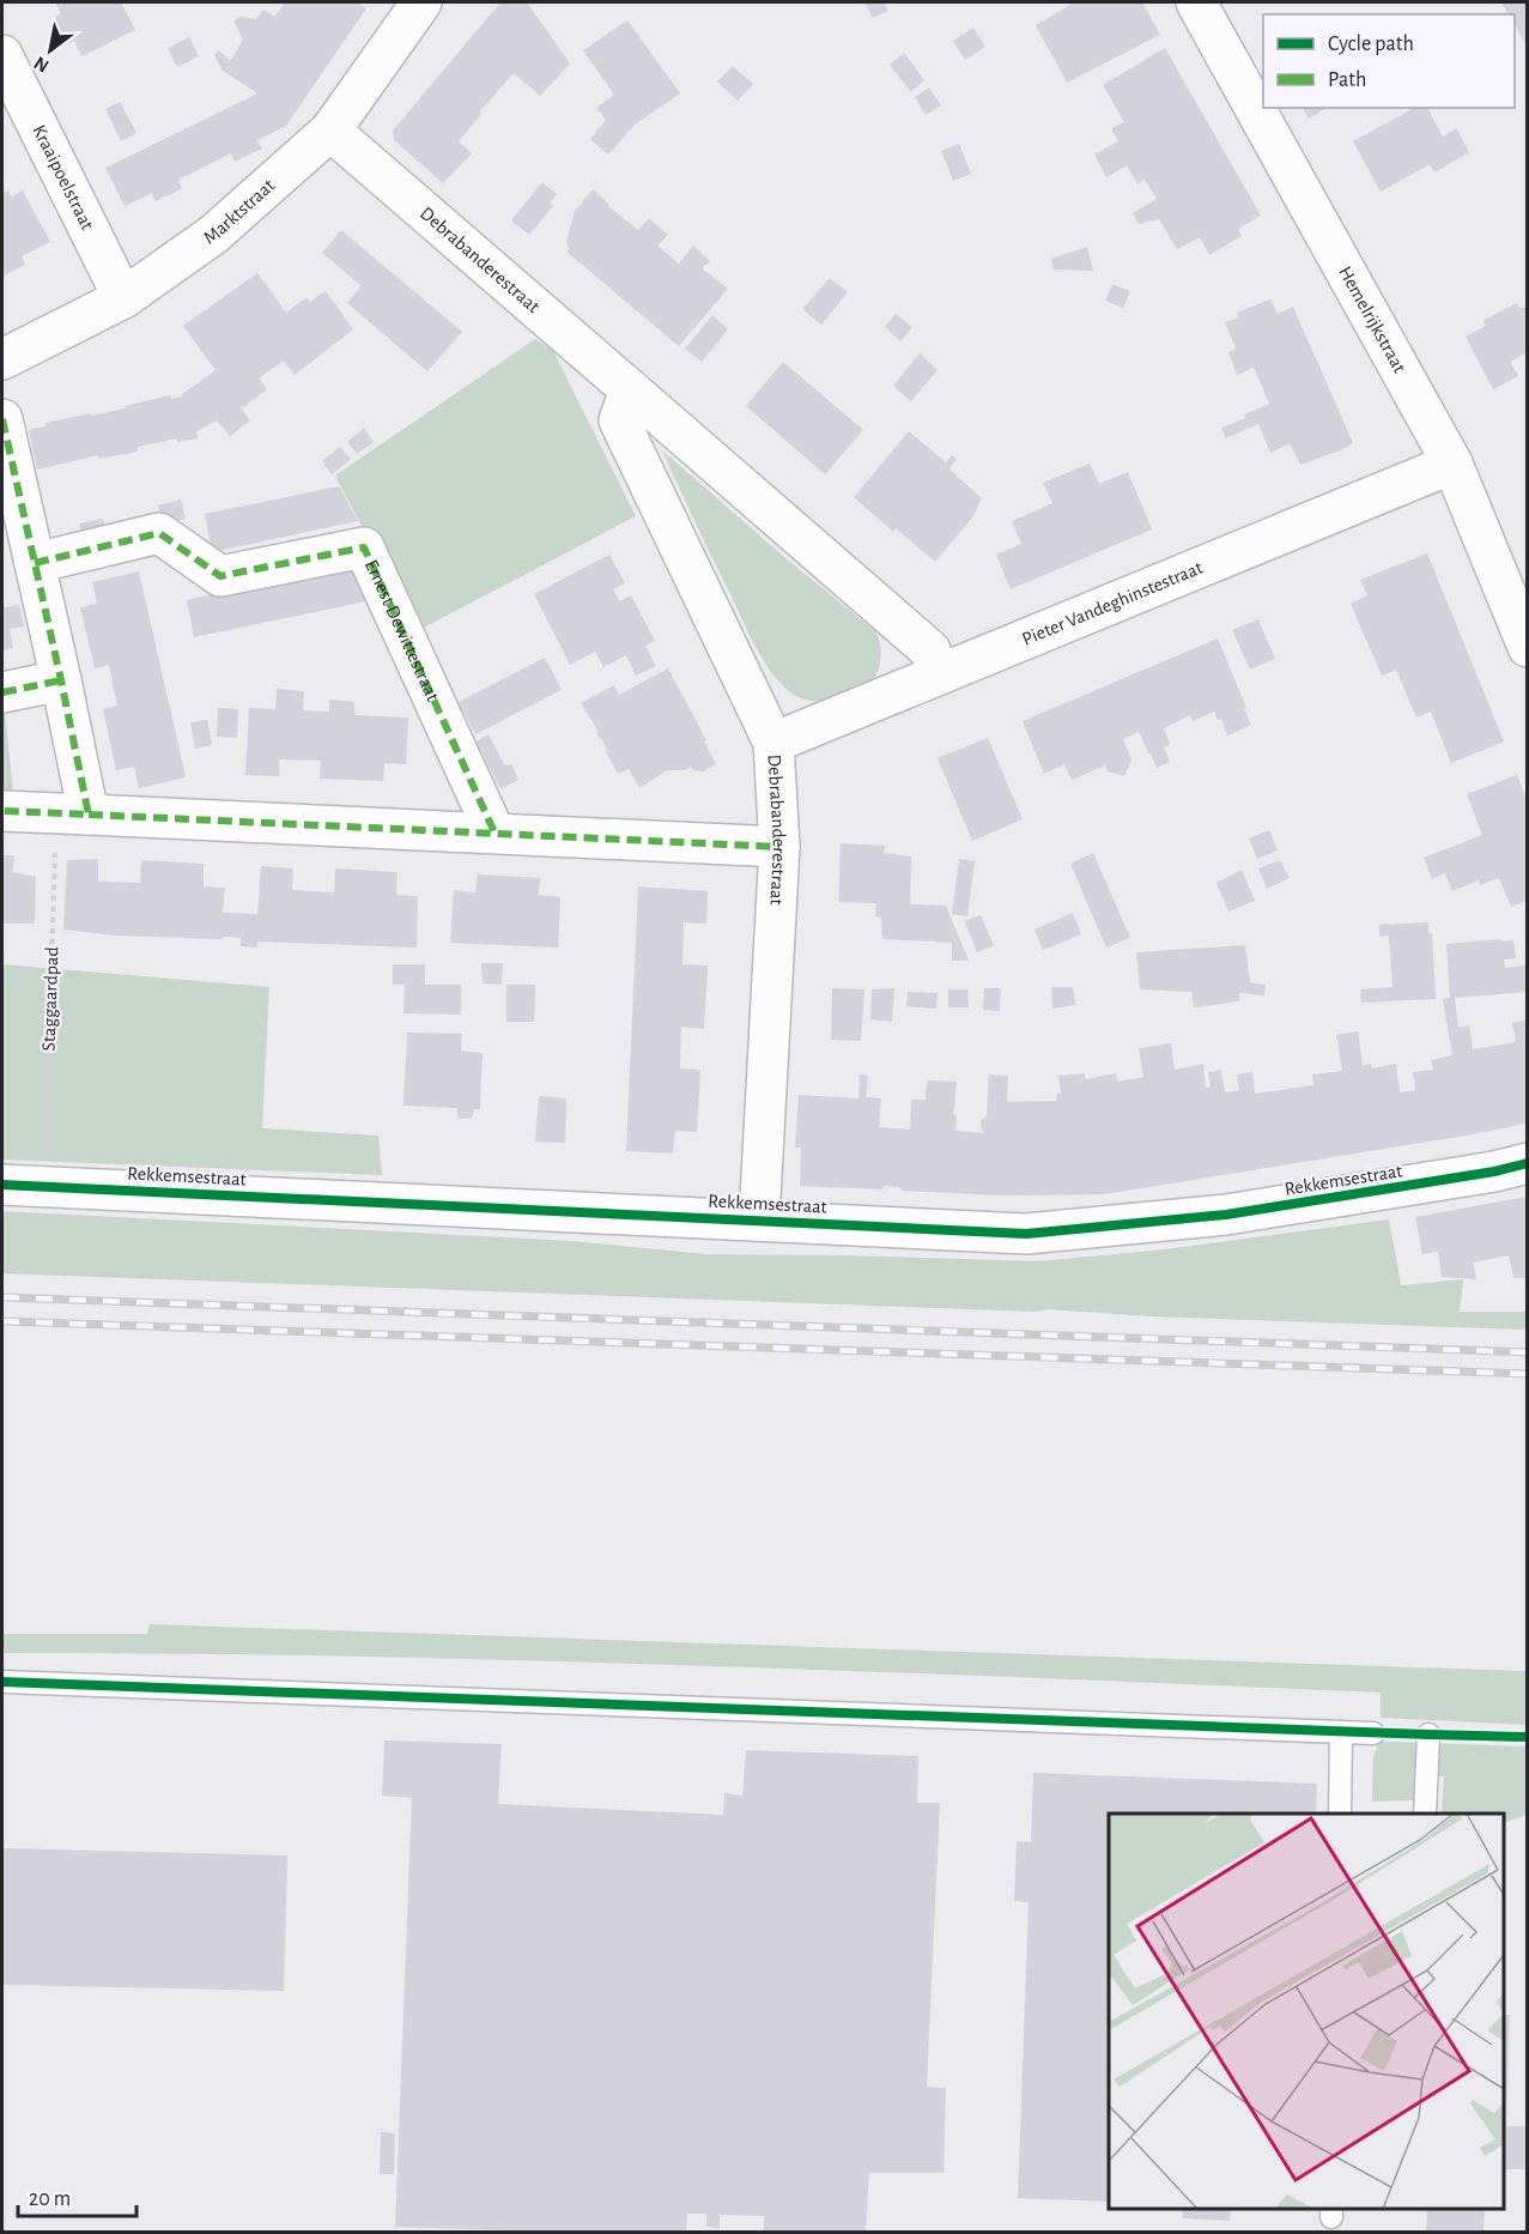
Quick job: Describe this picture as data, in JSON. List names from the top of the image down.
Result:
{
  "streets": {
    "street": [
      "Kraaipoelstraat",
      "Marktstraat",
      "Debrabanderestraat",
      "Hemelrijkstraat",
      "Pieter Vandeghinstestraat",
      "Ernest Dewittestraat",
      "Rekkemsestraat"
    ],
    "path": ["Staggaardpad"]
  },
  "crossings": [
    ["Kraaipoelstraat", "Marktstraat"],
    ["Marktstraat", "Debrabanderestraat"],
    ["Debrabanderestraat", "Pieter Vandeghinstestraat"],
    ["Debrabanderestraat", "Rekkemsestraat"],
    ["Hemelrijkstraat", "Pieter Vandeghinstestraat"],
    ["Staggaardpad", "Rekkemsestraat"]
  ],
  "legend": ["Cycle path", "Path"],
  "scale_bar": "20 m",
  "north": "bottom left"
}
